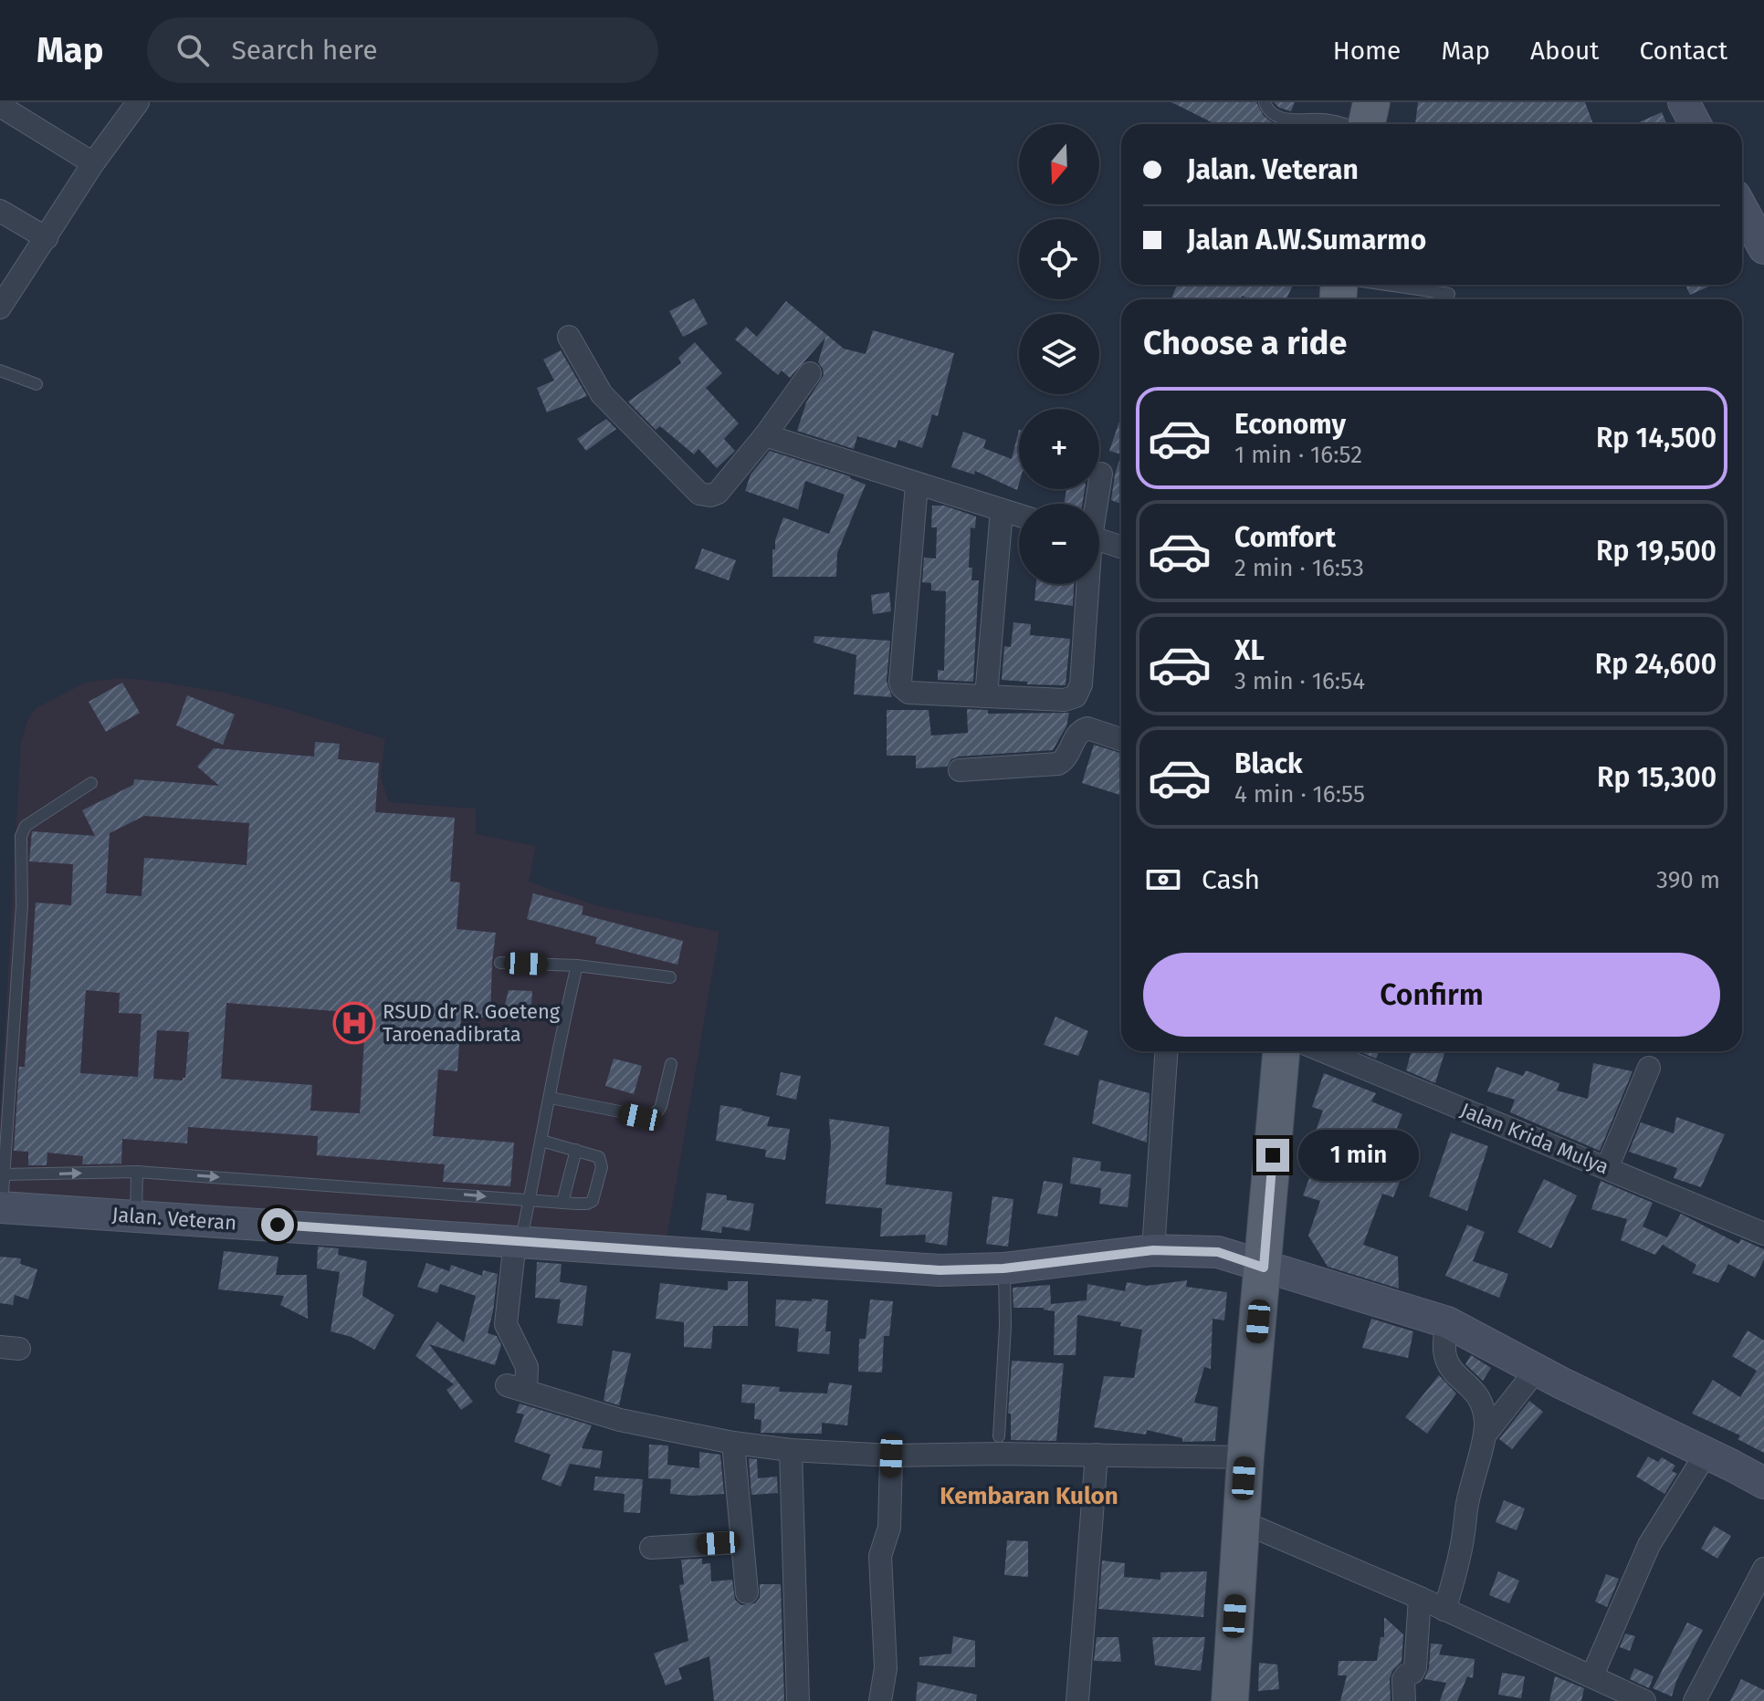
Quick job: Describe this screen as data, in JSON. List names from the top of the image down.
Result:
{
  "streets": {
    "street": ["Jalan Krida Mulya", "Jalan. Veteran"]
  },
  "districts": ["Kembaran Kulon"],
  "places": {
    "hospital": ["RSUD dr R. Goeteng Taroenadibrata"]
  },
  "north": "bottom",
  "page": {
    "header": "Map",
    "search": "Search here",
    "nav": [
      "Home",
      "Map",
      "About",
      "Contact"
    ],
    "map_buttons": ["+", "−"],
    "banner": ["Jalan. Veteran", "Jalan A.W.Sumarmo"],
    "heading": "Choose a ride",
    "list": [
      {
        "name": "Economy",
        "note": "1 min · 16:52",
        "value": "Rp 14,500"
      },
      {
        "name": "Comfort",
        "note": "2 min · 16:53",
        "value": "Rp 19,500"
      },
      {
        "name": "XL",
        "note": "3 min · 16:54",
        "value": "Rp 24,600"
      },
      {
        "name": "Black",
        "note": "4 min · 16:55",
        "value": "Rp 15,300"
      }
    ],
    "pay": ["Cash", "390 m"],
    "buttons": "Confirm",
    "bubble": "1 min"
  }
}
